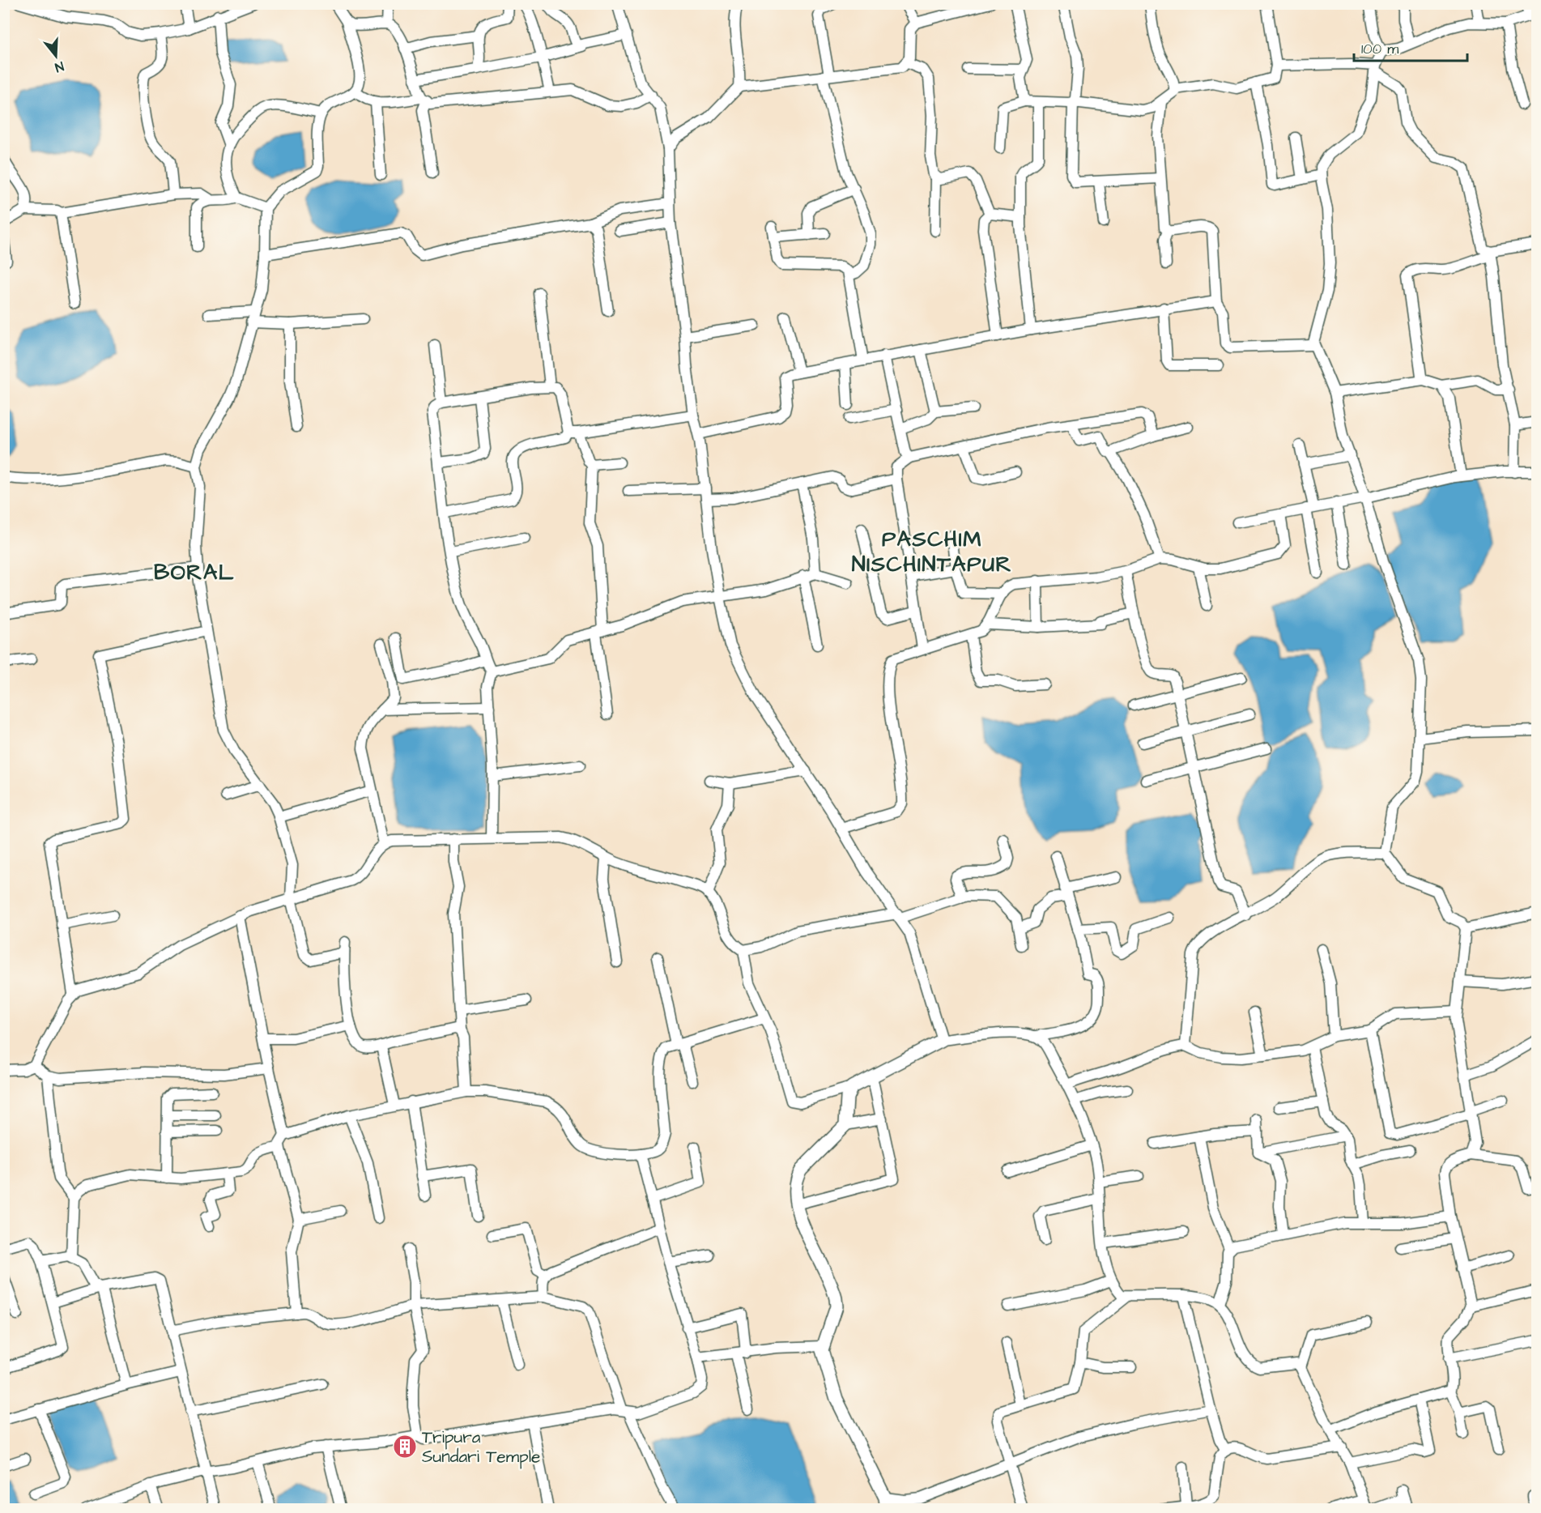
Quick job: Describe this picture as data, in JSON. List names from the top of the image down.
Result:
{
  "districts": ["PASCHIM NISCHINTAPUR", "BORAL"],
  "places": {
    "building": ["Tripura Sundari Temple"]
  },
  "scale_bar": "100 m",
  "north": "bottom"
}
